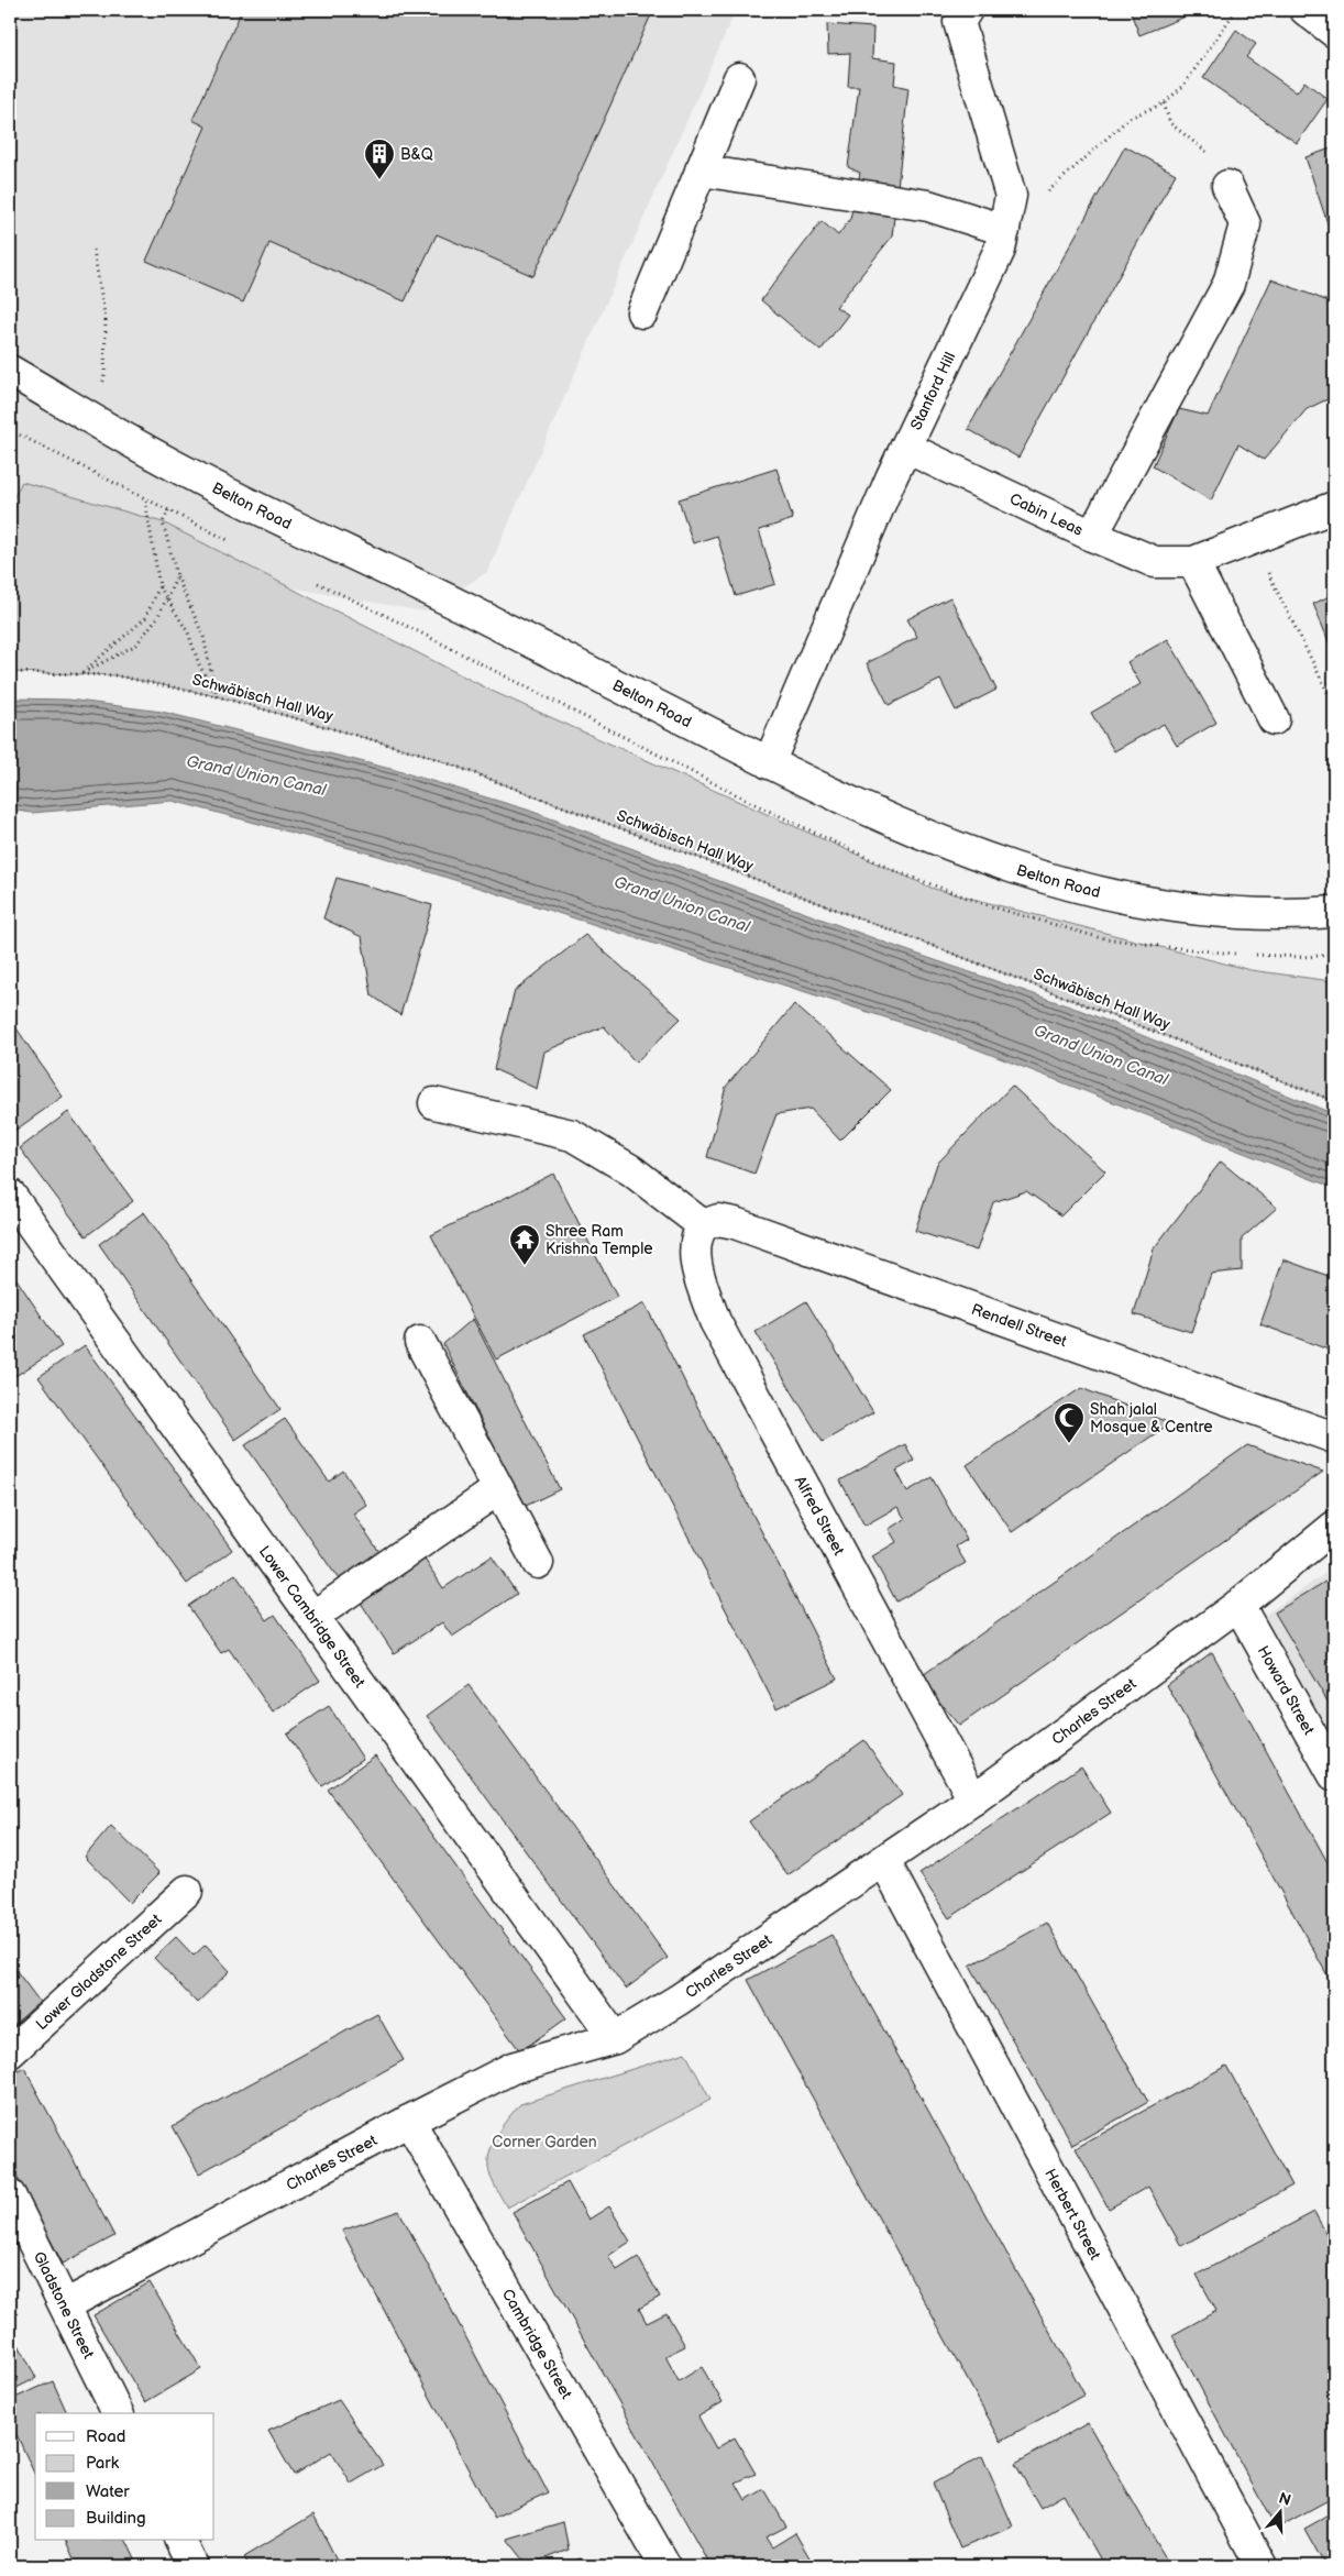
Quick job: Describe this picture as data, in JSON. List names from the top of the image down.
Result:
{
  "streets": {
    "street": [
      "Stanford Hill",
      "Belton Road",
      "Cabin Leas",
      "Rendell Street",
      "Alfred Street",
      "Lower Cambridge Street",
      "Howard Street",
      "Charles Street",
      "Lower Gladstone Street",
      "Herbert Street",
      "Gladstone Street",
      "Cambridge Street"
    ],
    "path": ["Schwäbisch Hall Way"]
  },
  "crossings": [
    ["Stanford Hill", "Belton Road"],
    ["Stanford Hill", "Cabin Leas"],
    ["Rendell Street", "Alfred Street"],
    ["Alfred Street", "Charles Street"],
    ["Lower Cambridge Street", "Charles Street"],
    ["Howard Street", "Charles Street"],
    ["Charles Street", "Herbert Street"],
    ["Charles Street", "Gladstone Street"],
    ["Charles Street", "Cambridge Street"]
  ],
  "water": ["Grand Union Canal"],
  "parks": ["Corner Garden"],
  "places": {
    "building": ["B&Q"],
    "temple": ["Shree Ram Krishna Temple"],
    "mosque": ["Shah jalal Mosque & Centre"]
  },
  "legend": [
    "Road",
    "Park",
    "Water",
    "Building"
  ],
  "north": "top"
}
